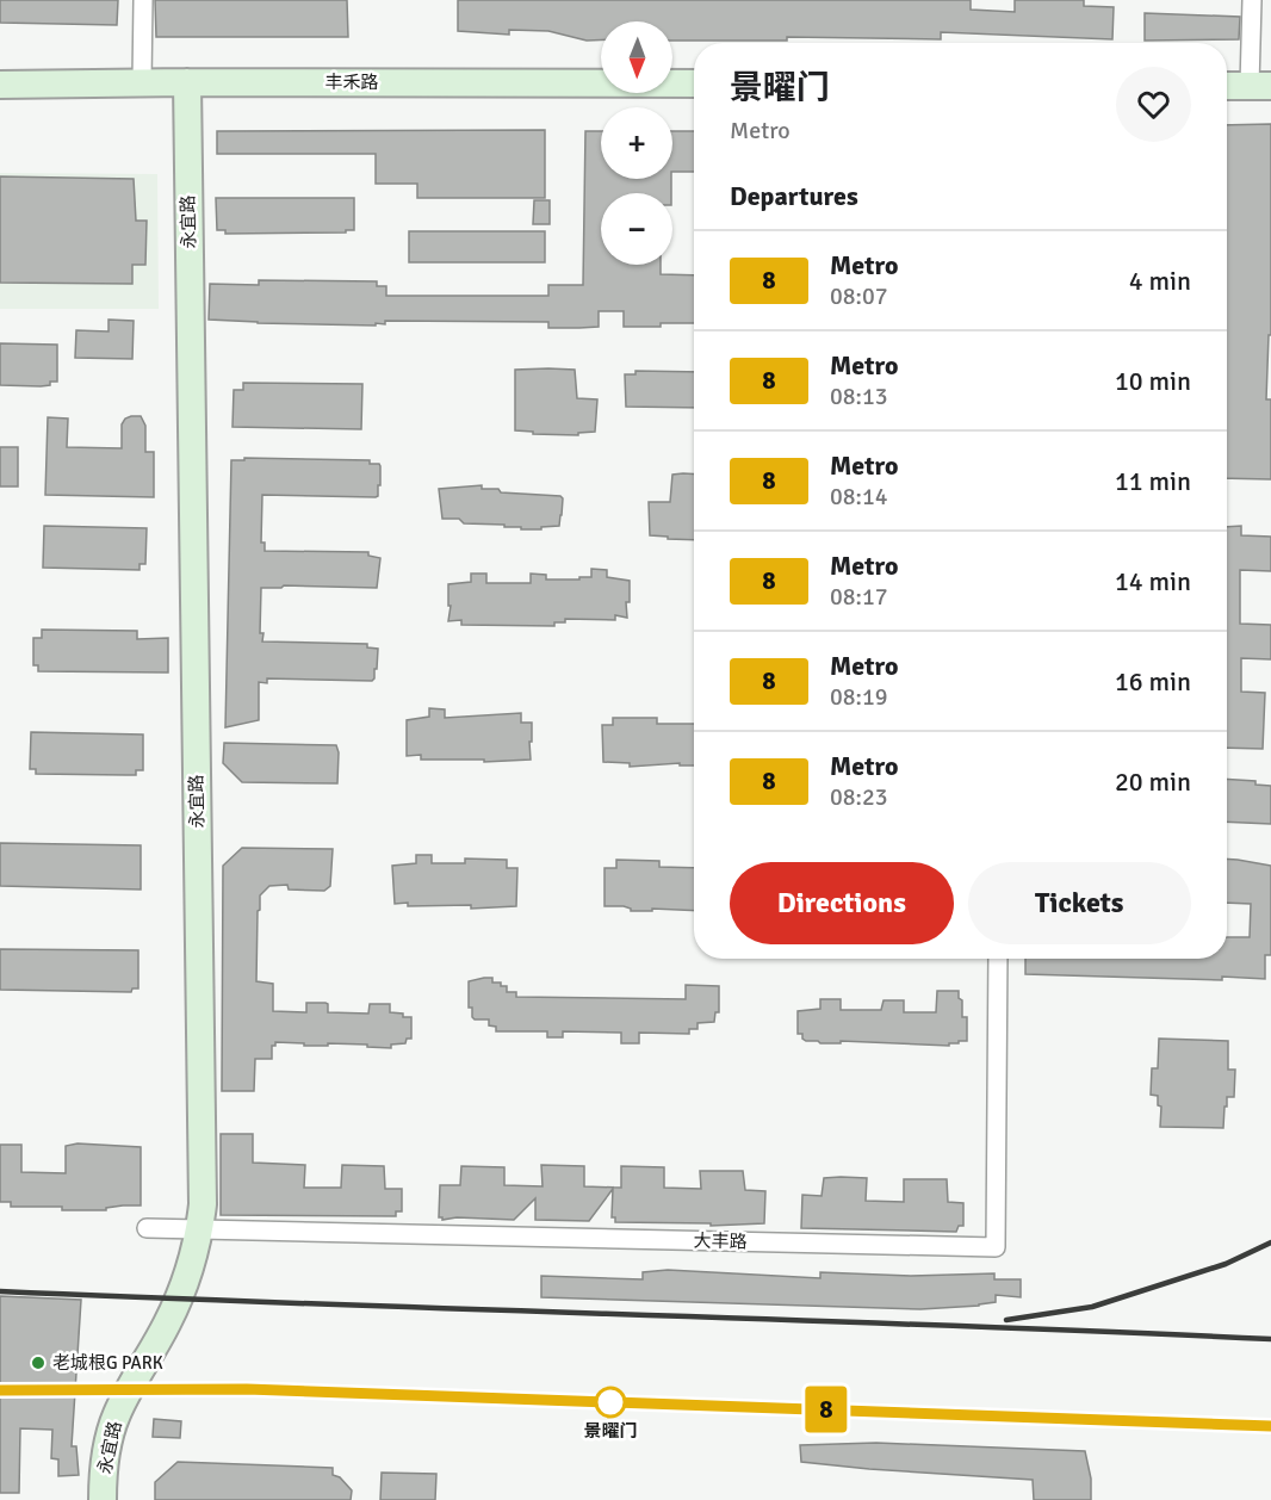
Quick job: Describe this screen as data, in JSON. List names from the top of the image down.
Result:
{
  "streets": {
    "street": ["丰禾路", "永宜路", "大丰路"]
  },
  "crossings": [
    ["丰禾路", "永宜路"],
    ["永宜路", "大丰路"]
  ],
  "places": ["老城根G PARK", "景曜门"],
  "lines": ["metro line 8"],
  "north": "bottom",
  "page": {
    "on_map": "8",
    "map_buttons": ["+", "−"],
    "heading": [
      ["景曜门", "Metro"],
      "Departures"
    ],
    "list": [
      {
        "mark": "8",
        "name": "Metro",
        "note": "08:07",
        "value": "4 min"
      },
      {
        "mark": "8",
        "name": "Metro",
        "note": "08:13",
        "value": "10 min"
      },
      {
        "mark": "8",
        "name": "Metro",
        "note": "08:14",
        "value": "11 min"
      },
      {
        "mark": "8",
        "name": "Metro",
        "note": "08:17",
        "value": "14 min"
      },
      {
        "mark": "8",
        "name": "Metro",
        "note": "08:19",
        "value": "16 min"
      },
      {
        "mark": "8",
        "name": "Metro",
        "note": "08:23",
        "value": "20 min"
      }
    ],
    "buttons": ["Directions", "Tickets"]
  }
}
